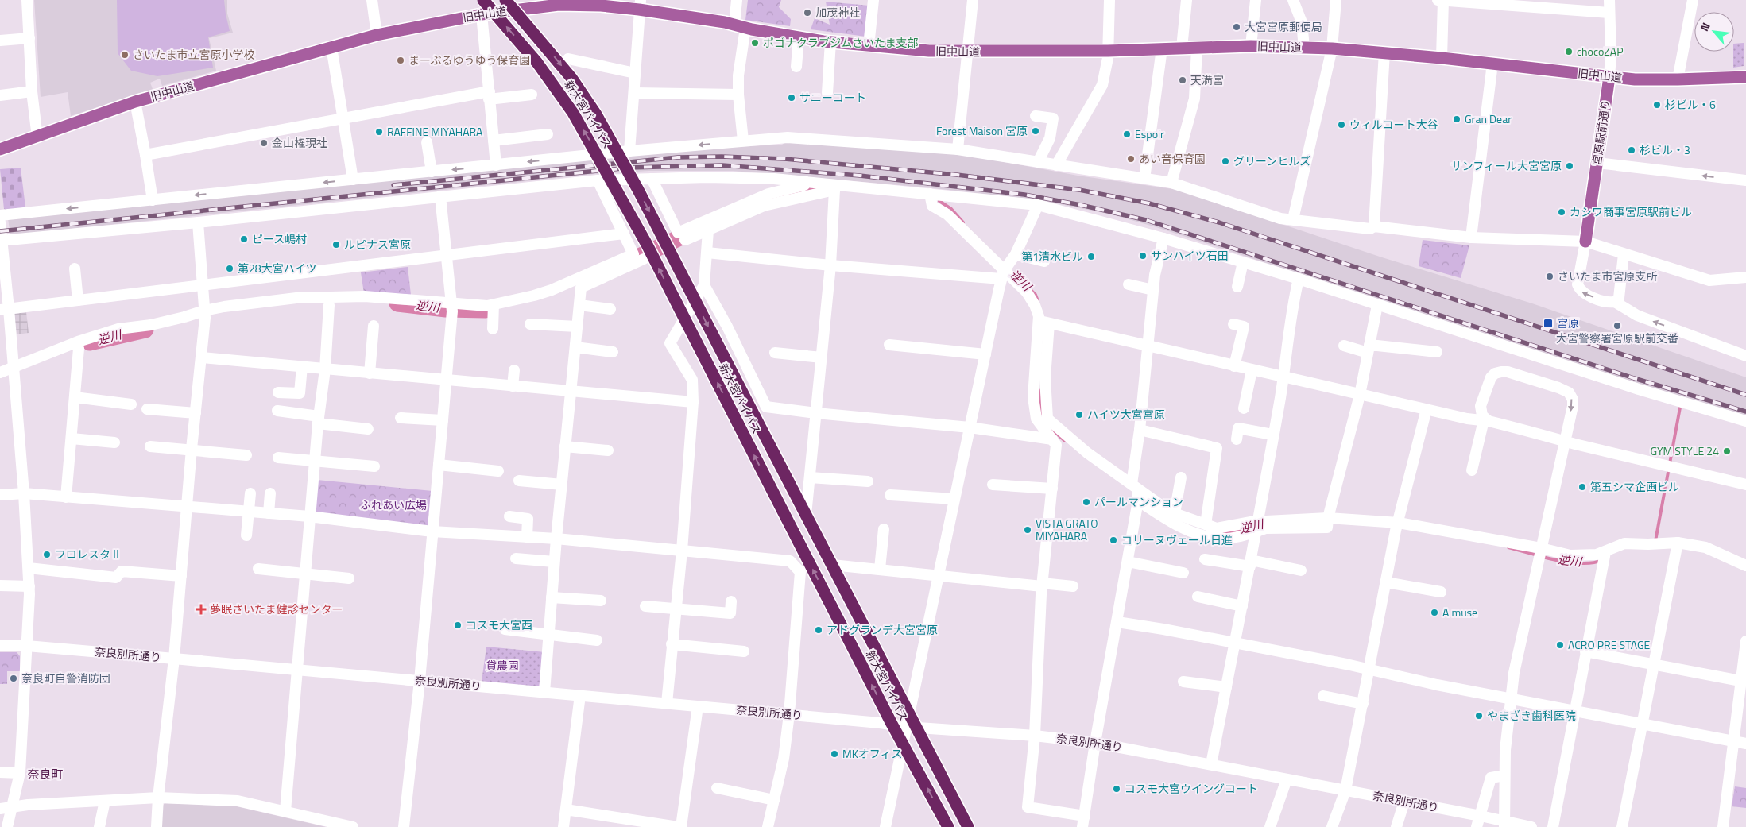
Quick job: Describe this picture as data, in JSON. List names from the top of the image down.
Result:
{
  "streets": {
    "highway": ["新大宮バイパス"],
    "main road": ["旧中山道", "宮原駅前通り"],
    "street": ["奈良別所通り"]
  },
  "crossings": [
    ["旧中山道", "宮原駅前通り"],
    ["新大宮バイパス", "奈良別所通り"]
  ],
  "districts": ["奈良町"],
  "water": ["逆川"],
  "parks": ["ふれあい広場", "貸農園"],
  "places": {
    "other": [
      "加茂神社",
      "大宮宮原郵便局",
      "ポゴナクラブジムさいたま支部",
      "chocoZAP",
      "さいたま市立宮原小学校",
      "まーぶるゆうゆう保育園",
      "天満宮",
      "サニーコート",
      "杉ビル・6",
      "Gran Dear",
      "ウィルコート大谷",
      "Forest Maison 宮原",
      "RAFFINE MIYAHARA",
      "Espoir",
      "金山権現社",
      "杉ビル・3",
      "あい音保育園",
      "グリーンヒルズ",
      "サンフィール大宮宮原",
      "カシワ商事宮原駅前ビル",
      "ピース嶋村",
      "ルピナス宮原",
      "サンハイツ石田",
      "第1清水ビル",
      "第28大宮ハイツ",
      "さいたま市宮原支所",
      "大宮警察署宮原駅前交番",
      "ハイツ大宮宮原",
      "GYM STYLE 24",
      "第五シマ企画ビル",
      "パールマンション",
      "VISTA GRATO MIYAHARA",
      "コリーヌヴェール日進",
      "フロレスタⅡ",
      "A muse",
      "コスモ大宮西",
      "アドグランデ大宮宮原",
      "ACRO PRE STAGE",
      "奈良町自警消防団",
      "やまざき歯科医院",
      "MKオフィス",
      "コスモ大宮ウイングコート"
    ],
    "transit": ["宮原"],
    "health": ["夢眠さいたま健診センター"]
  },
  "north": "top left"
}
